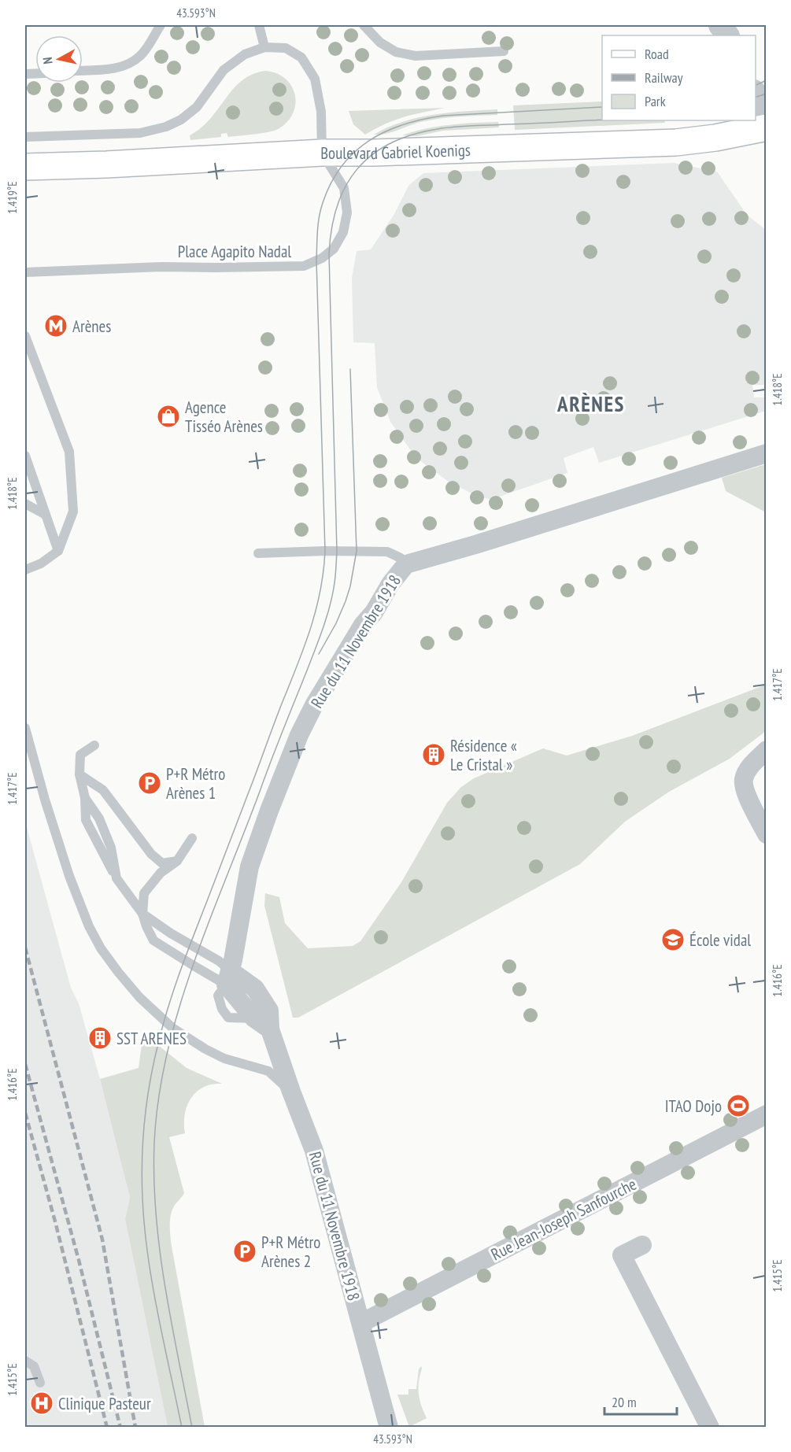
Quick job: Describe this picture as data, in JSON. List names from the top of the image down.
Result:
{
  "streets": {
    "main road": ["Boulevard Gabriel Koenigs"],
    "street": ["Rue du 11 Novembre 1918", "Rue Jean-Joseph Sanfourche"],
    "lane": ["Place Agapito Nadal"]
  },
  "crossings": [
    ["Boulevard Gabriel Koenigs", "Place Agapito Nadal"],
    ["Rue du 11 Novembre 1918", "Rue Jean-Joseph Sanfourche"]
  ],
  "districts": ["ARÈNES"],
  "places": {
    "metro station": ["Arènes"],
    "shop": ["Agence Tisséo Arènes"],
    "building": ["Résidence « Le Cristal »", "SST ARENES"],
    "parking": ["P+R Métro Arènes 1", "P+R Métro Arènes 2"],
    "school or university": ["École vidal"],
    "sports": ["ITAO Dojo"],
    "hospital": ["Clinique Pasteur"]
  },
  "legend": ["Road", "Railway", "Park"],
  "scale_bar": "20 m",
  "north": "left",
  "coordinates": [
    "43.593°N",
    "1.419°E",
    "1.418°E",
    "1.417°E",
    "1.416°E",
    "1.415°E"
  ]
}
